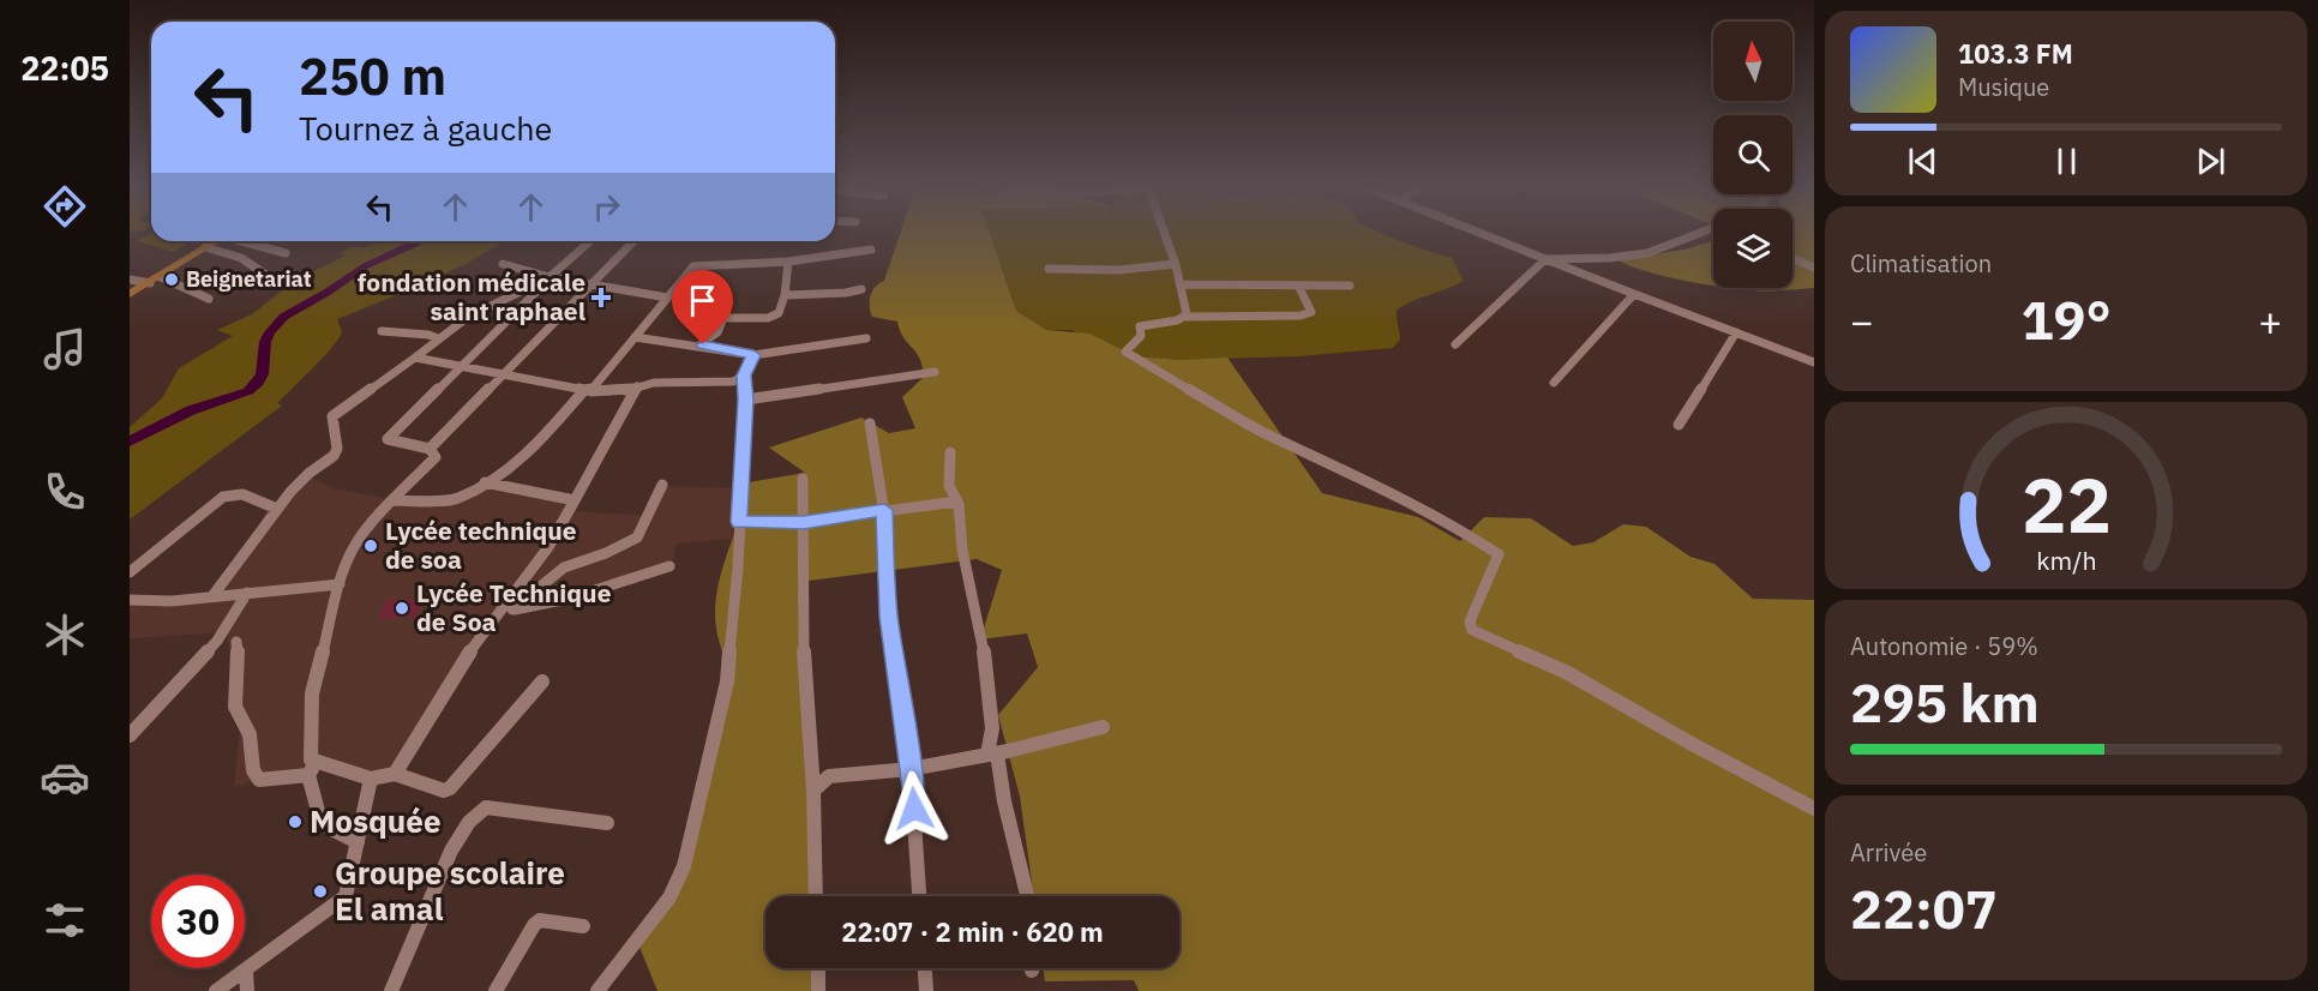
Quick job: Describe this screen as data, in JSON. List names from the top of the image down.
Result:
{
  "places": {
    "other": [
      "Beignetariat",
      "Lycée technique de soa",
      "Lycée Technique de Soa",
      "Mosquée",
      "Groupe scolaire El amal"
    ],
    "health": ["fondation médicale saint raphael"]
  },
  "north": "top",
  "page": {
    "tabs": "22:05",
    "turn": ["250 m", "Tournez à gauche"],
    "song": ["103.3 FM", "Musique"],
    "tile": [
      "Climatisation",
      ["Autonomie · 59%", "295 km"],
      ["Arrivée", "22:07"]
    ],
    "heat": ["−", "19°", "+"],
    "limit": "30",
    "trip": "22:07 · 2 min · 620 m",
    "gauge": ["22", "km/h"]
  }
}
